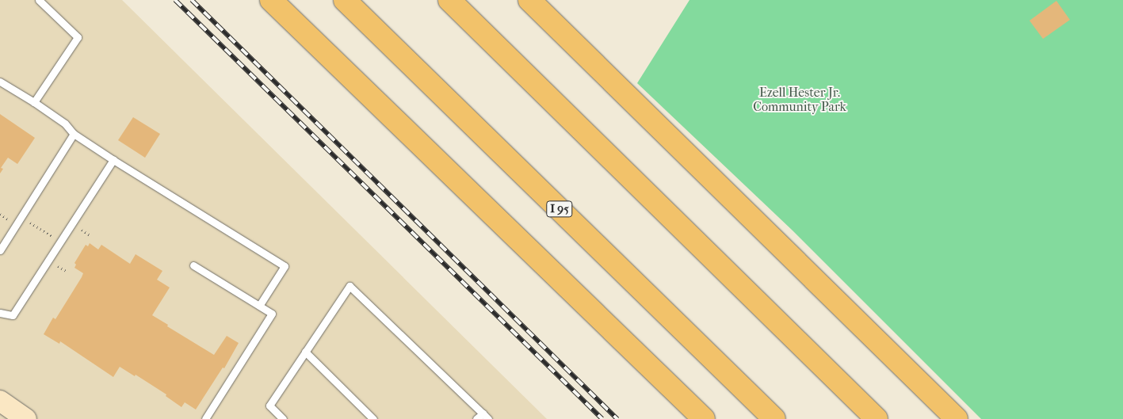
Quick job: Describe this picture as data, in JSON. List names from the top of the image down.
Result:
{
  "streets": {
    "highway": ["I 95"]
  },
  "parks": ["Ezell Hester Jr. Community Park"]
}
